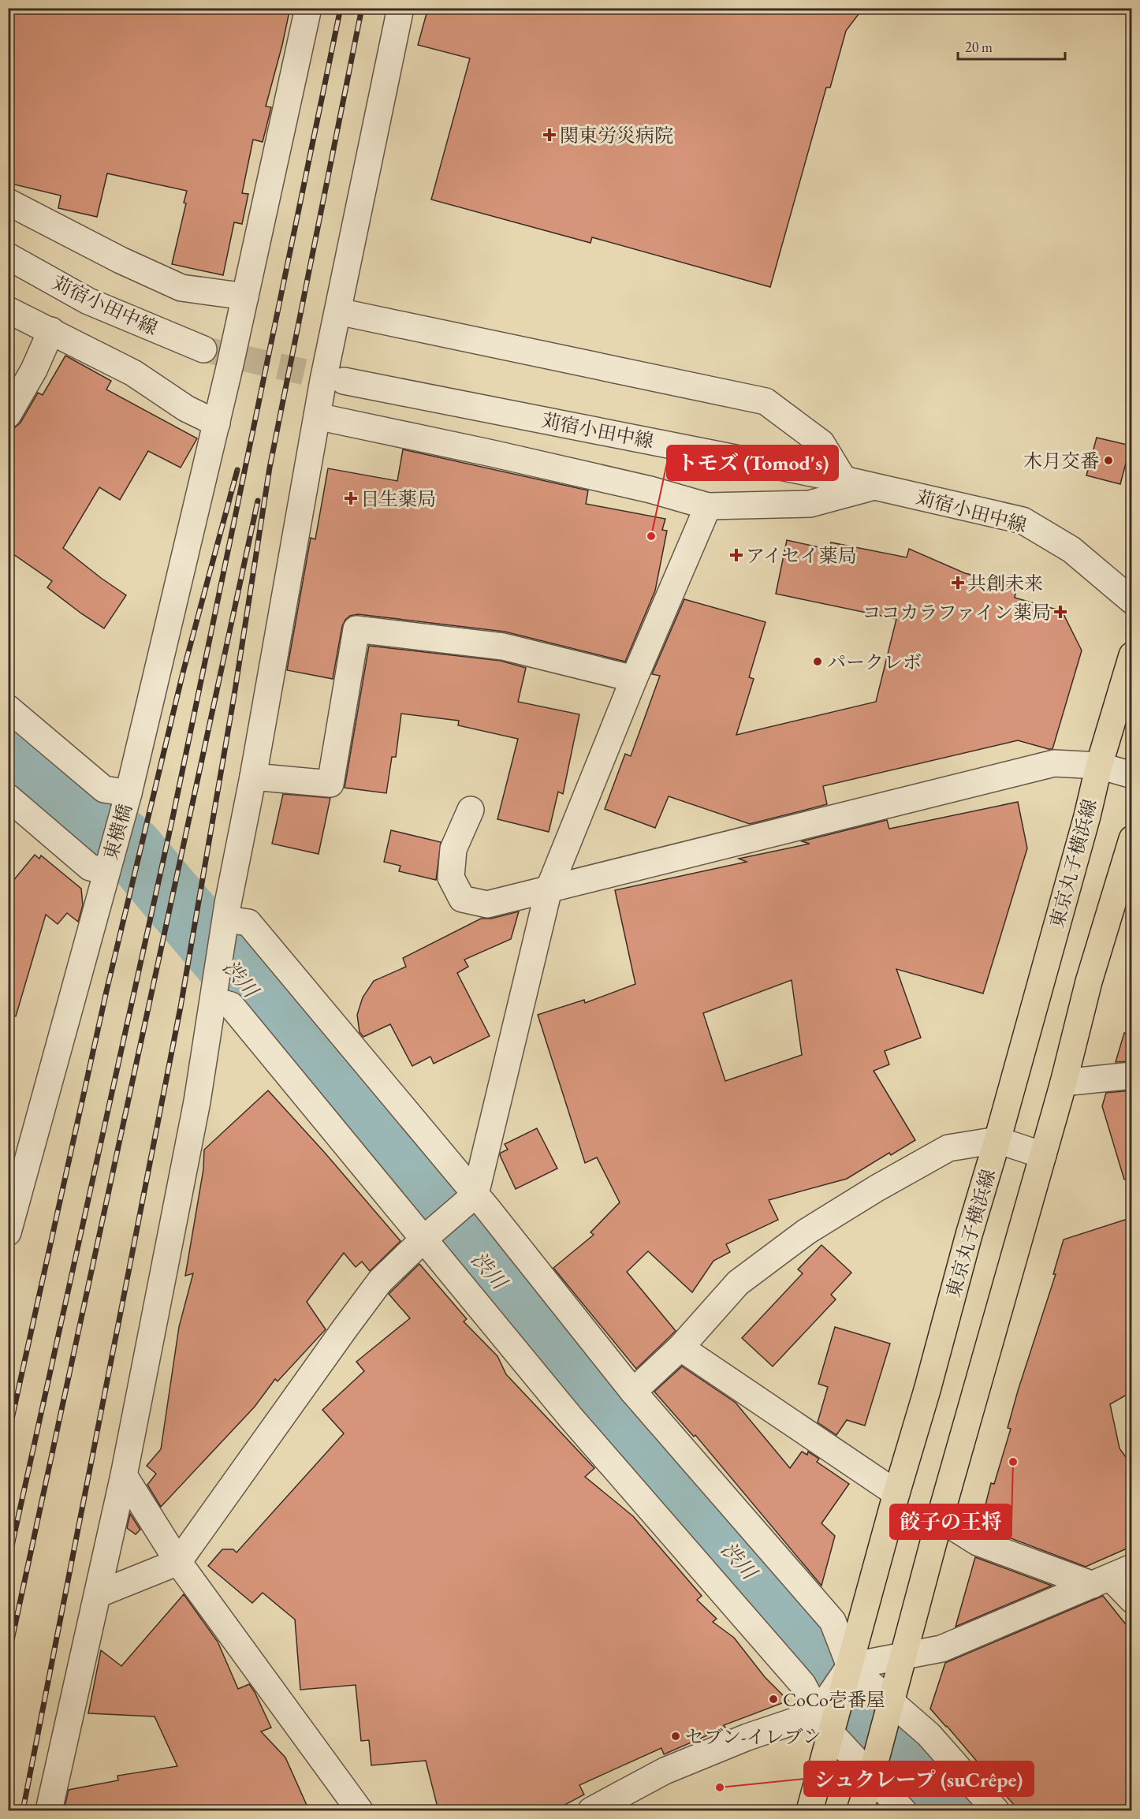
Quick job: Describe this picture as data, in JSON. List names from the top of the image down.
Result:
{
  "streets": {
    "main road": ["東京丸子横浜線"],
    "street": ["苅宿小田中線", "東横橋"]
  },
  "water": ["渋川"],
  "places": {
    "health": [
      "関東労災病院",
      "日生薬局",
      "アイセイ薬局",
      "共創未来",
      "ココカラファイン薬局"
    ],
    "other": [
      "木月交番",
      "トモズ (Tomod's)",
      "パークレボ",
      "餃子の王将",
      "CoCo壱番屋",
      "セブン-イレブン",
      "シュクレープ (suCrêpe)"
    ]
  },
  "scale_bar": "20 m"
}
